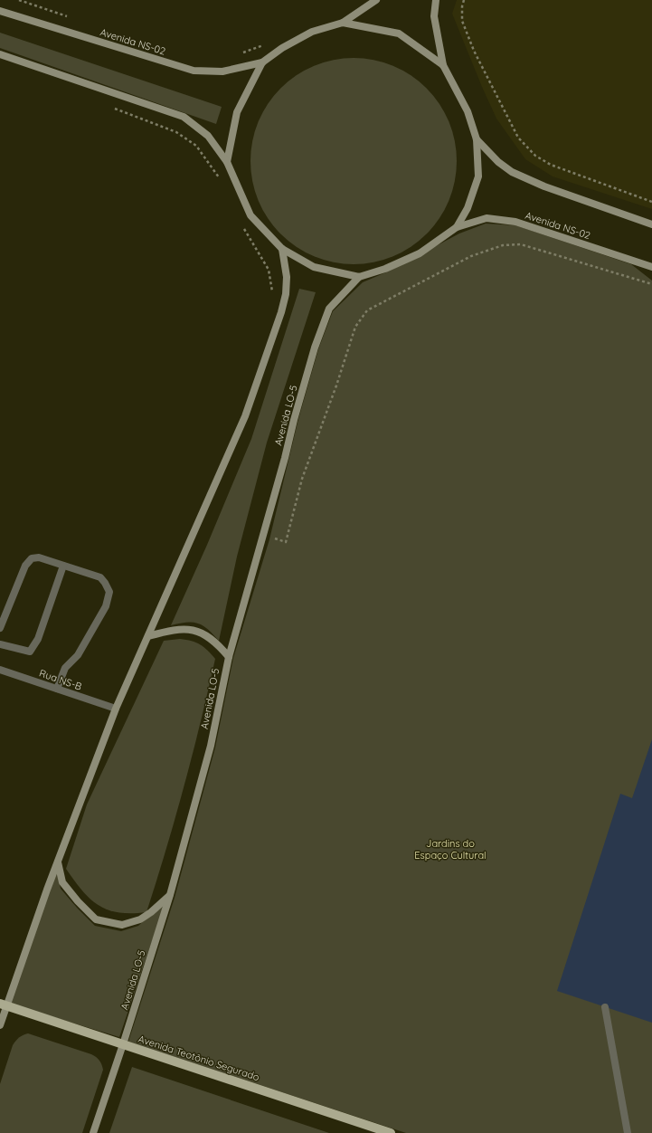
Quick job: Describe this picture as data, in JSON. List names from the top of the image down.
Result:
{
  "streets": {
    "main road": ["Avenida NS-02", "Avenida LO-5", "Avenida Teotônio Segurado"],
    "street": ["Rua NS-B"]
  },
  "crossings": [
    ["Avenida LO-5", "Avenida Teotônio Segurado"]
  ],
  "parks": ["Jardins do Espaço Cultural"]
}
